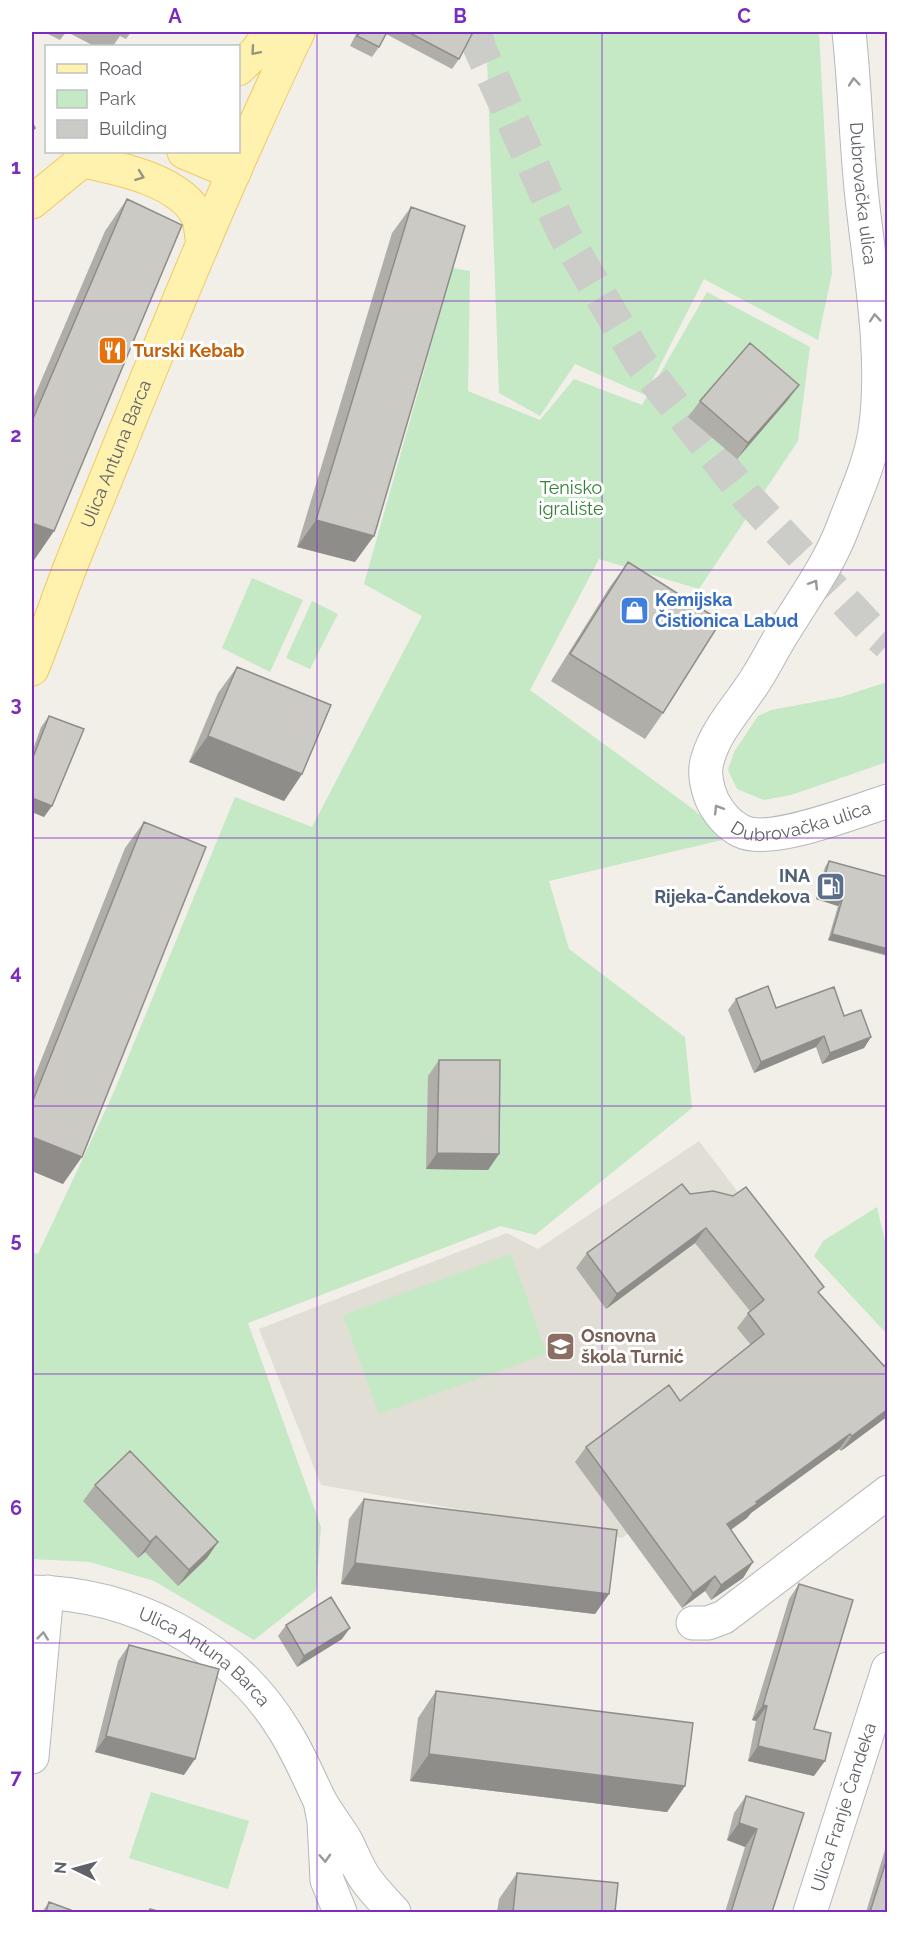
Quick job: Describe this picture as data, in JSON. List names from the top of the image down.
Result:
{
  "streets": {
    "main road": ["Ulica Antuna Barca"],
    "street": ["Dubrovačka ulica", "Ulica Franje Čandeka"]
  },
  "parks": ["Tenisko igralište"],
  "places": {
    "restaurant": ["Turski Kebab"],
    "shop": ["Kemijska Čistionica Labud"],
    "fuel station": ["INA Rijeka-Čandekova"],
    "school or university": ["Osnovna škola Turnić"]
  },
  "legend": ["Road", "Park", "Building"],
  "north": "left",
  "grid": {
    "columns": ["A", "B", "C"],
    "rows": [
      "1",
      "2",
      "3",
      "4",
      "5",
      "6",
      "7"
    ]
  }
}
